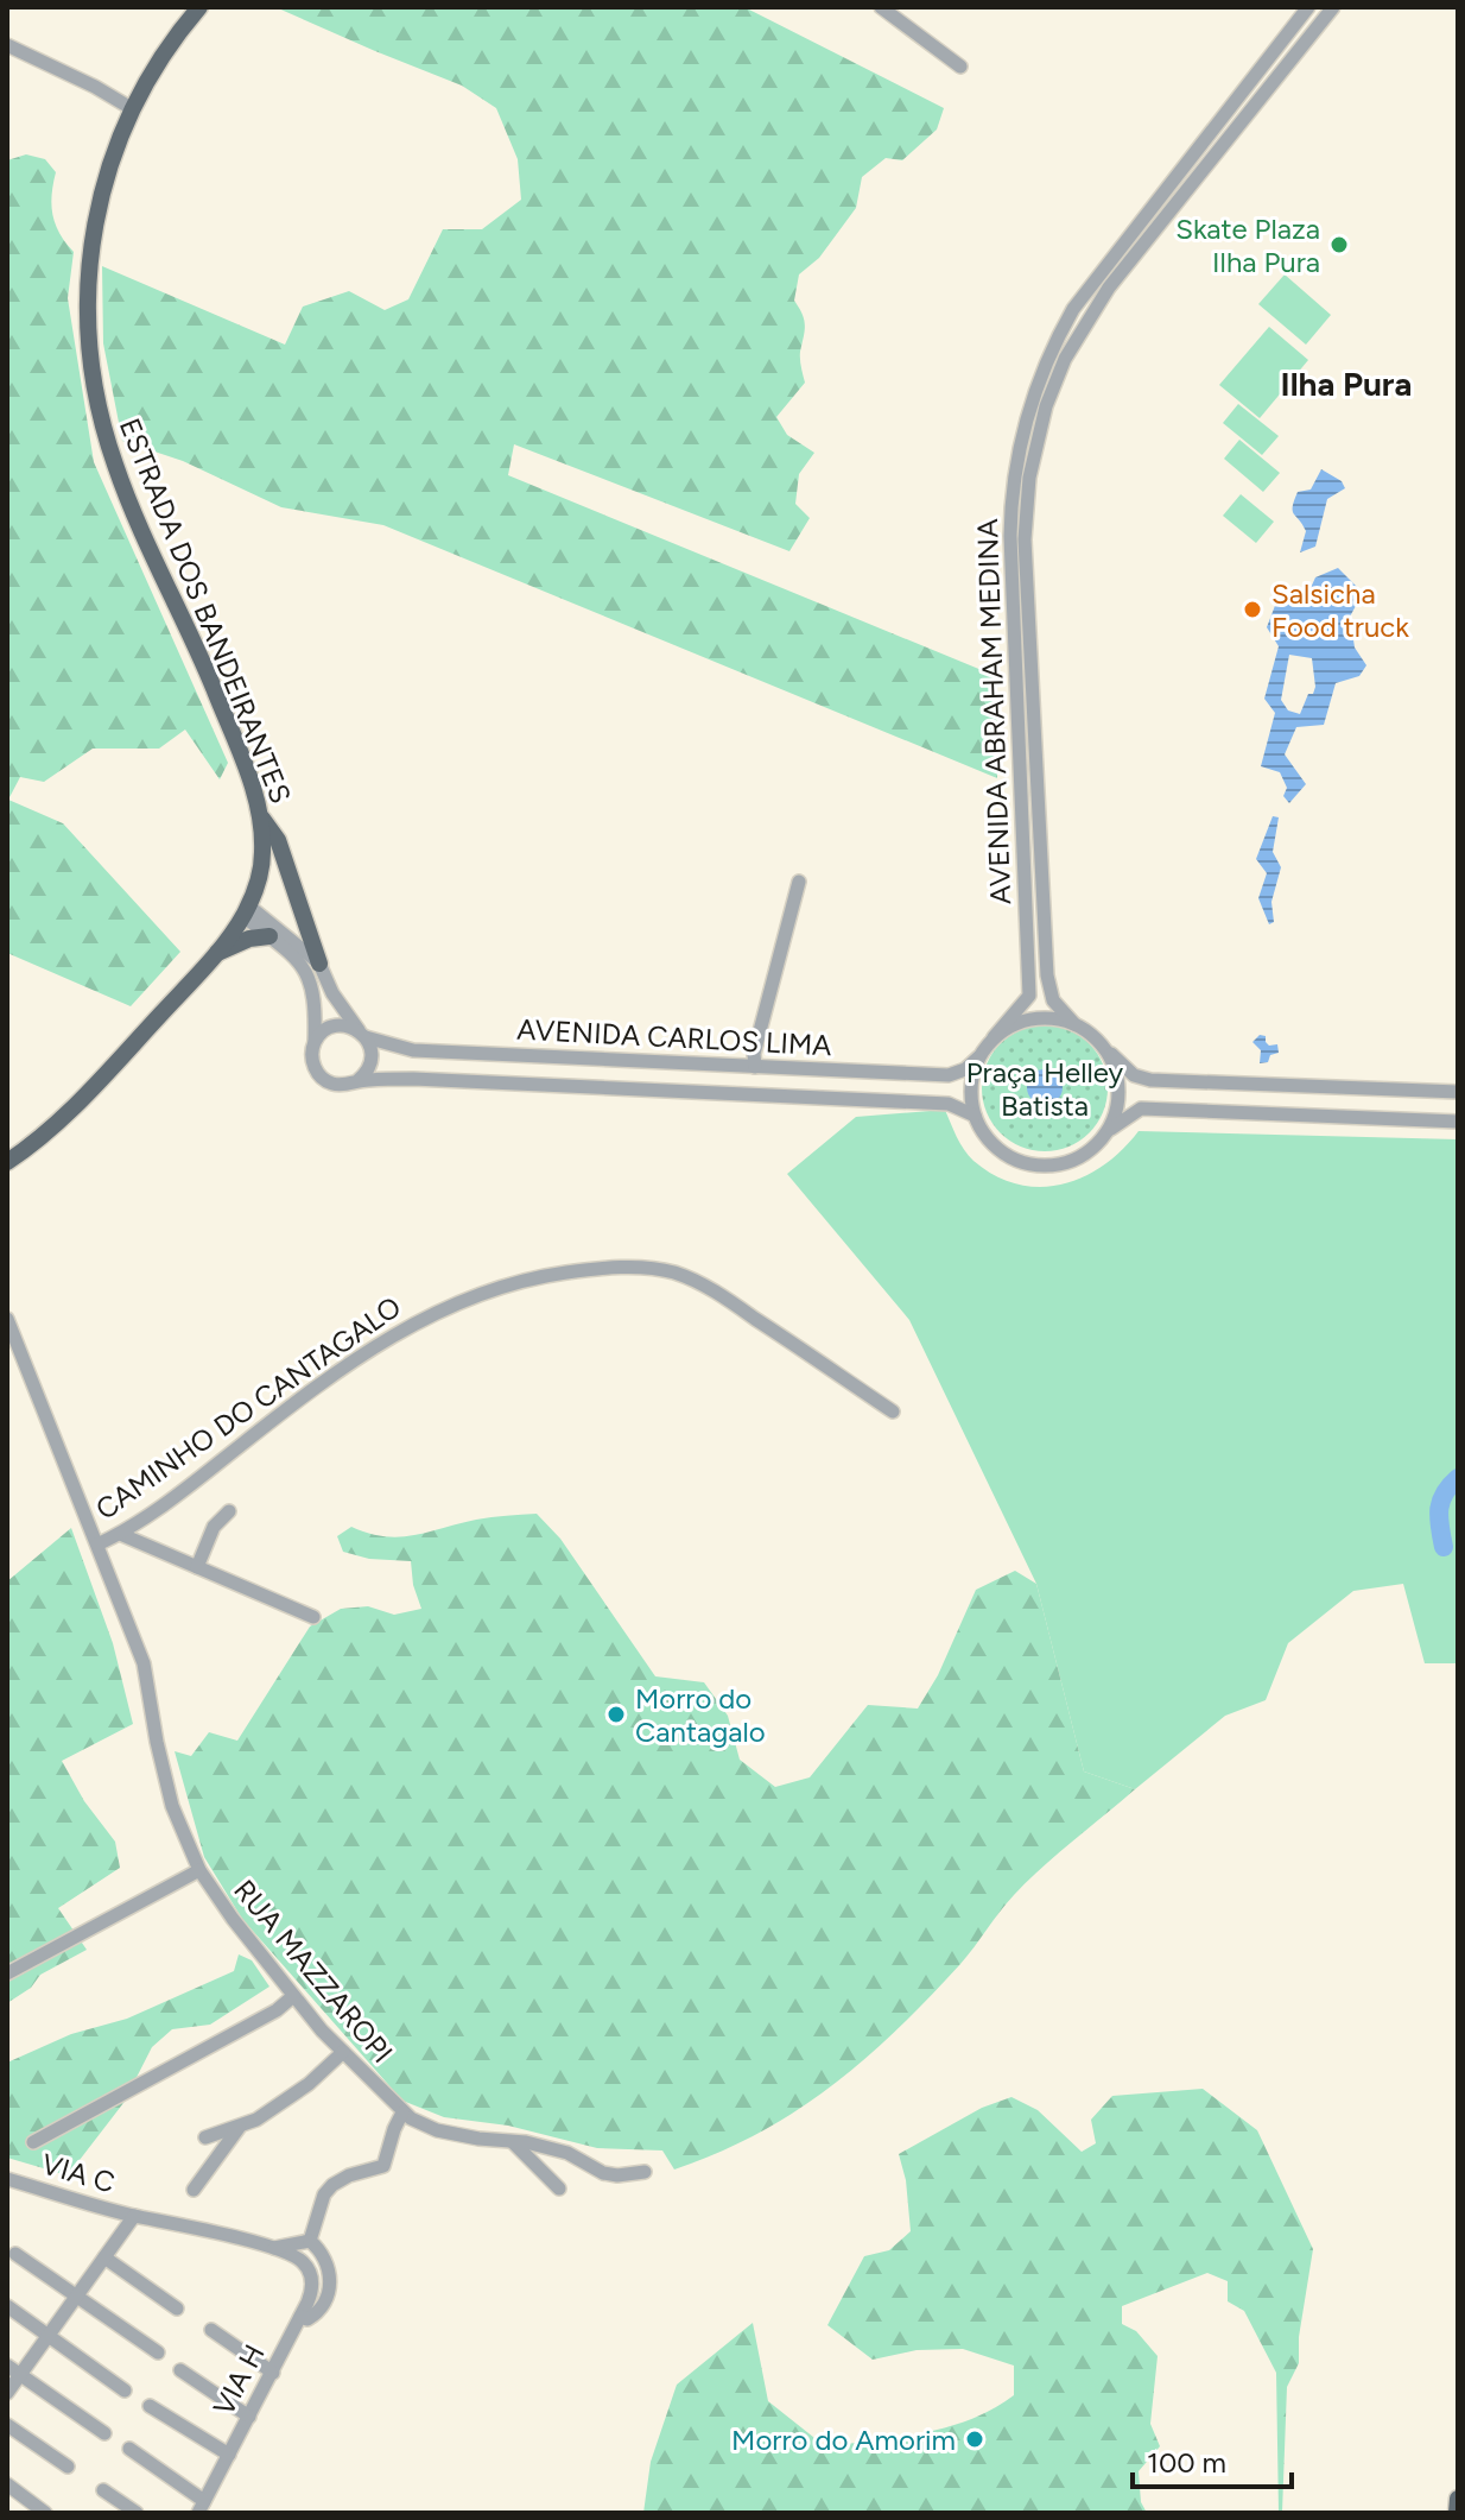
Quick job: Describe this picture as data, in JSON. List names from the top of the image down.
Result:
{
  "streets": {
    "main road": ["ESTRADA DOS BANDEIRANTES"],
    "street": [
      "AVENIDA ABRAHAM MEDINA",
      "AVENIDA CARLOS LIMA",
      "CAMINHO DO CANTAGALO",
      "RUA MAZZAROPI",
      "VIA C",
      "VIA H"
    ]
  },
  "crossings": [
    ["ESTRADA DOS BANDEIRANTES", "AVENIDA CARLOS LIMA"],
    ["AVENIDA ABRAHAM MEDINA", "AVENIDA CARLOS LIMA"],
    ["CAMINHO DO CANTAGALO", "RUA MAZZAROPI"],
    ["VIA C", "VIA H"]
  ],
  "districts": ["Ilha Pura"],
  "parks": ["Praça Helley Batista"],
  "places": [
    "Skate Plaza Ilha Pura",
    "Salsicha Food truck",
    "Morro do Cantagalo",
    "Morro do Amorim"
  ],
  "scale_bar": "100 m"
}
